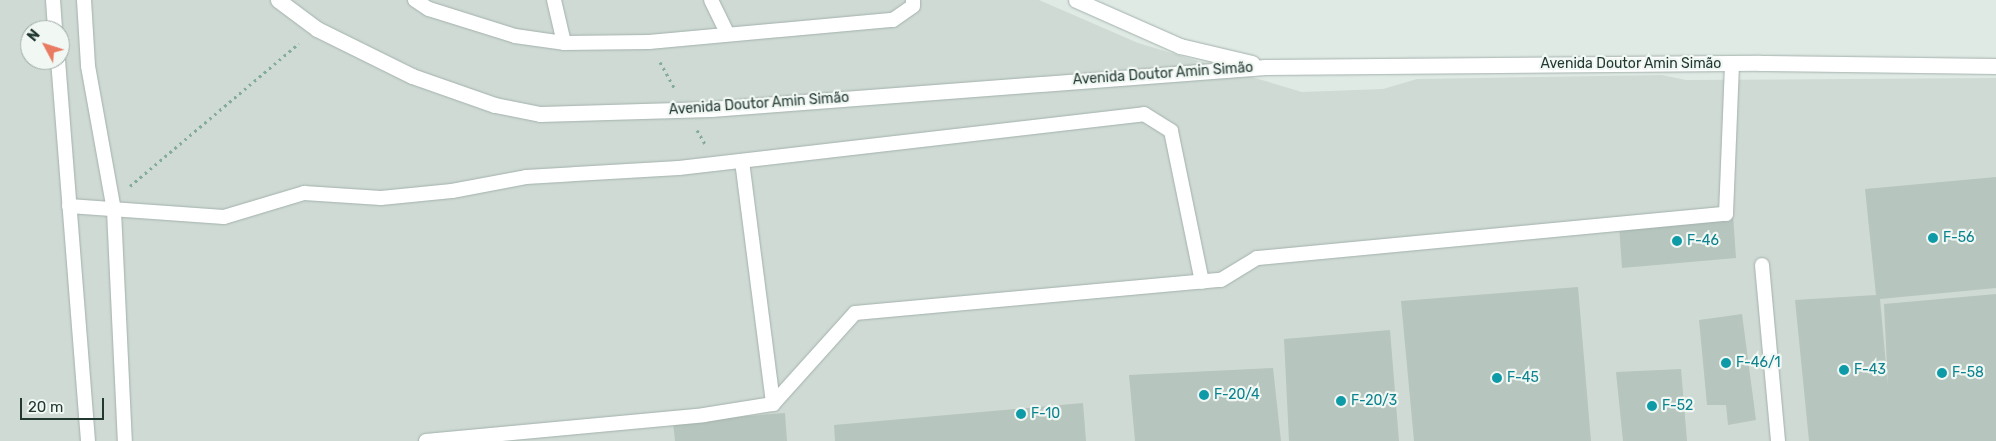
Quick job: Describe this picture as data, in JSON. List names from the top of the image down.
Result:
{
  "streets": {
    "street": ["Avenida Doutor Amin Simão"]
  },
  "places": [
    "F-56",
    "F-46",
    "F-46/1",
    "F-43",
    "F-58",
    "F-45",
    "F-20/4",
    "F-20/3",
    "F-52",
    "F-10"
  ],
  "scale_bar": "20 m",
  "north": "top left"
}
